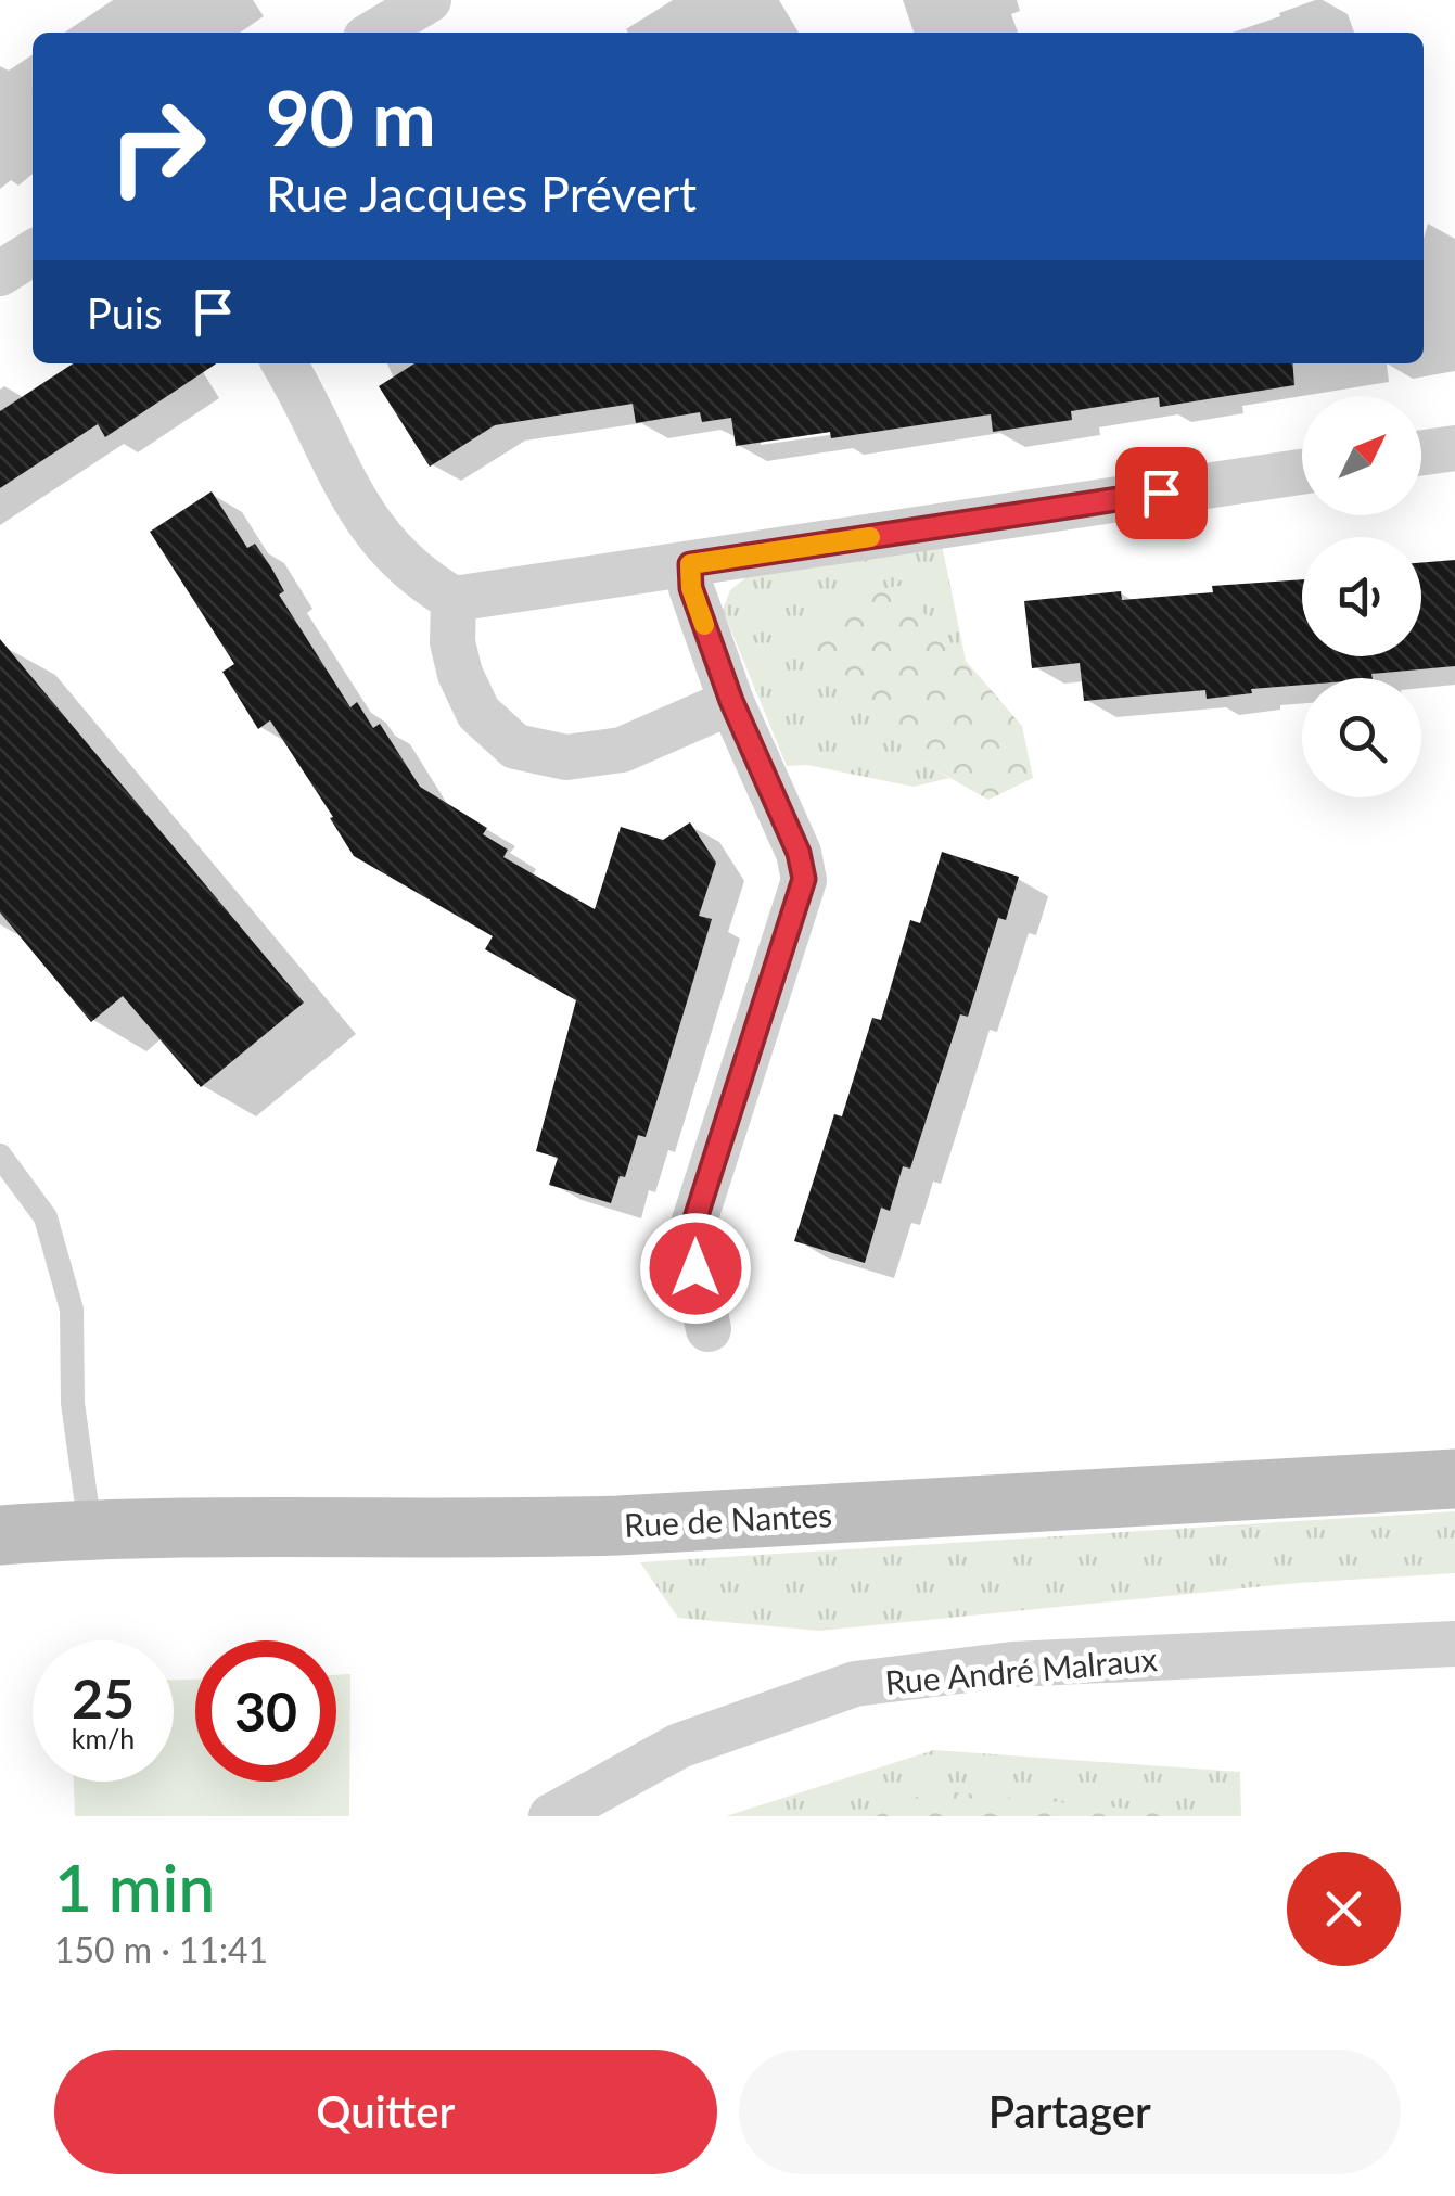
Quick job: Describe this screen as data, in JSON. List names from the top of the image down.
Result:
{
  "streets": {
    "main road": ["Rue de Nantes"],
    "street": ["Rue André Malraux"]
  },
  "north": "top right",
  "page": {
    "turn": ["90 m", "Rue Jacques Prévert"],
    "then": "Puis",
    "speed": "25 km/h",
    "limit": "30",
    "heading": ["1 min", "150 m · 11:41"],
    "buttons": ["Quitter", "Partager"]
  }
}
